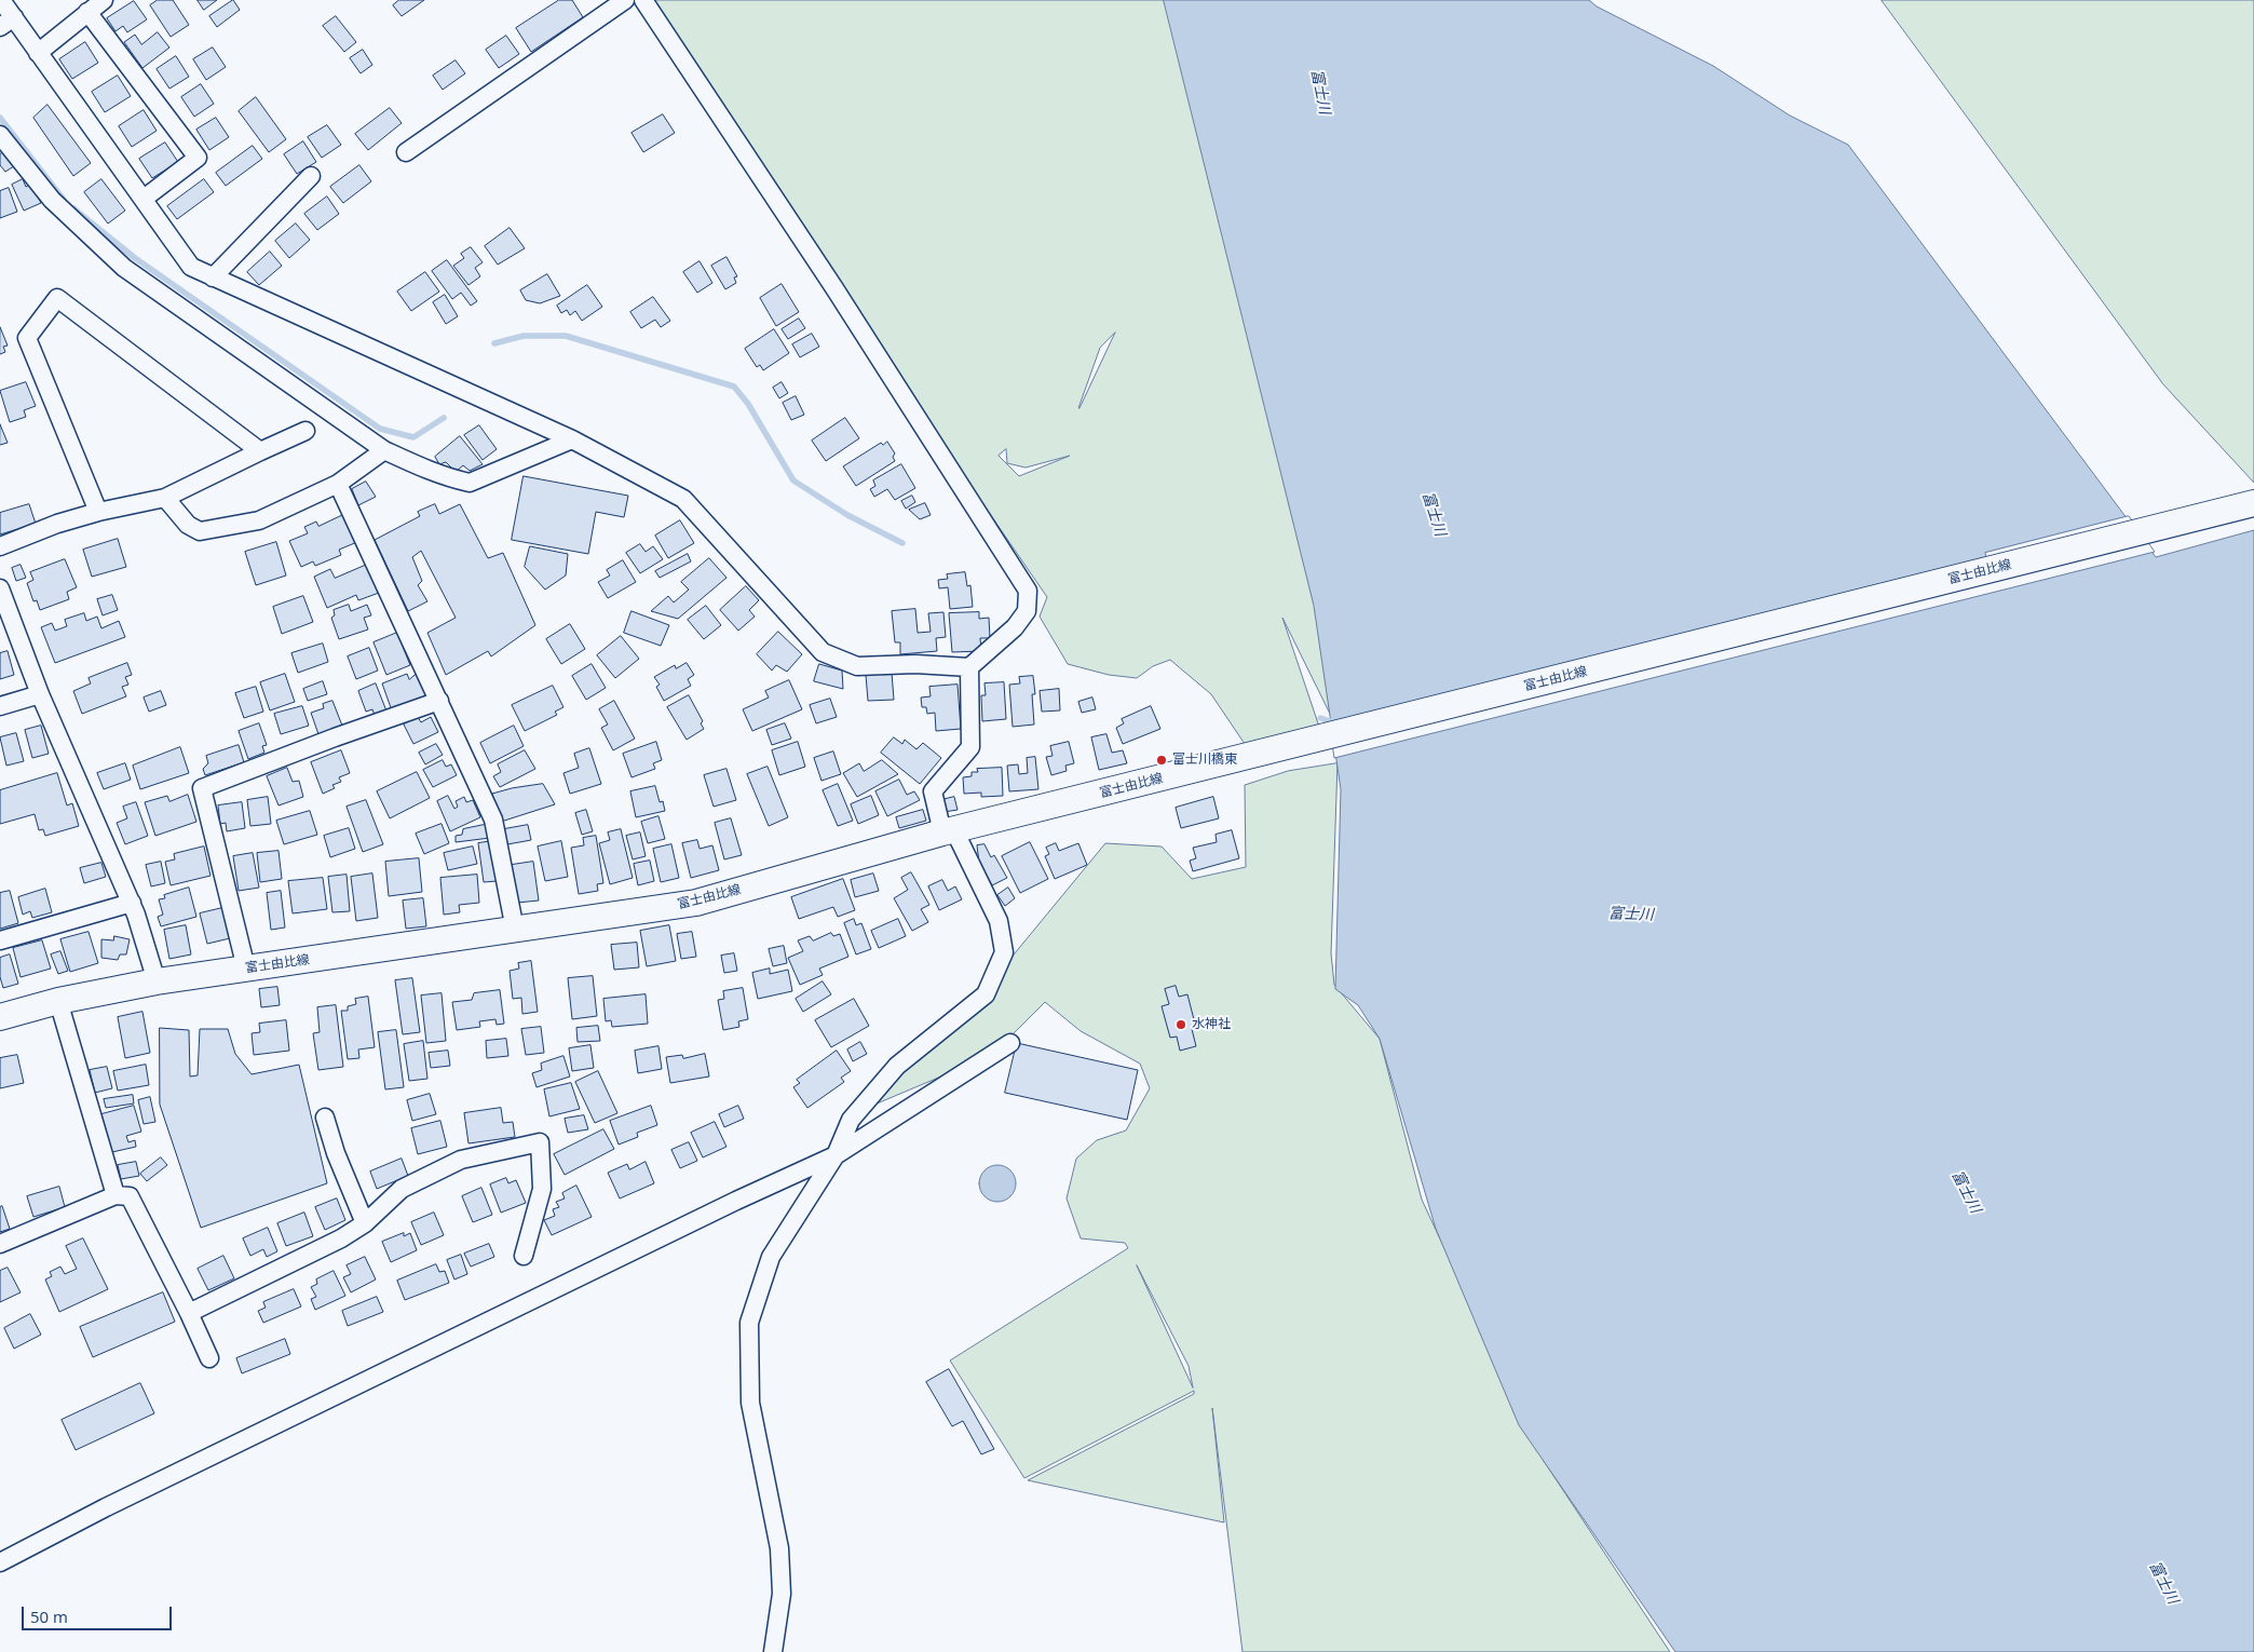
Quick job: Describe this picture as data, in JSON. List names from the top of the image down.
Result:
{
  "streets": {
    "main road": ["富士由比線"]
  },
  "water": ["富士川"],
  "places": ["富士川橋東", "水神社"],
  "scale_bar": "50 m"
}
